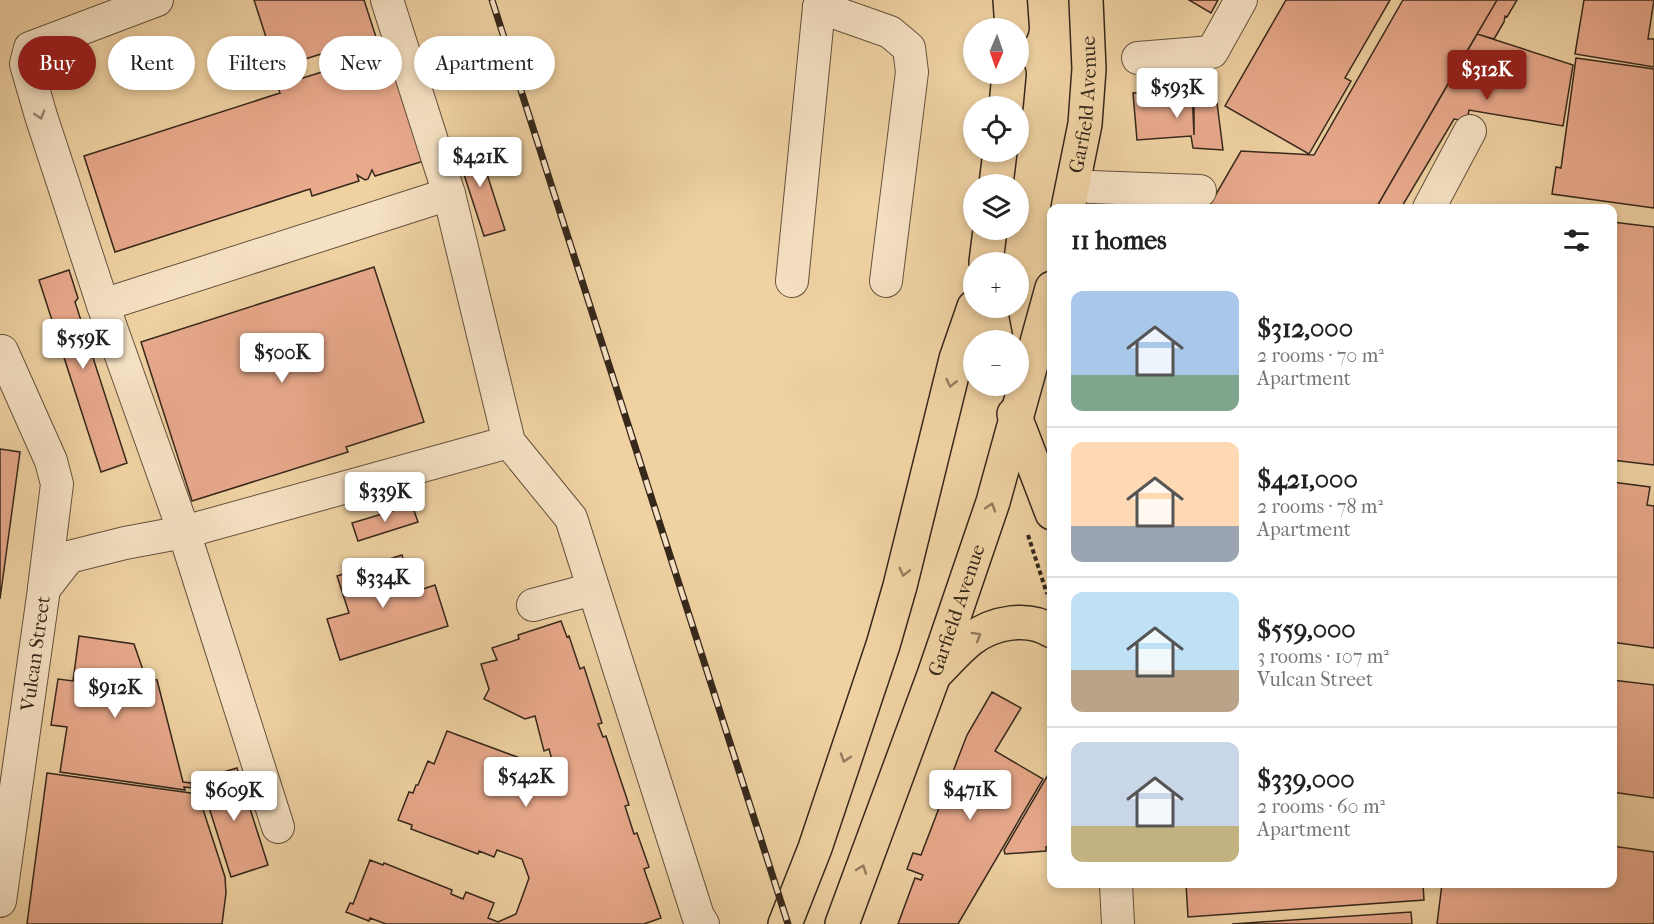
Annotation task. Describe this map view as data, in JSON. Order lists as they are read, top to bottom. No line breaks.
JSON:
{"streets":{"main road":["Garfield Avenue"],"street":["Vulcan Street"]},"north":"bottom","page":{"map_buttons":["+","−"],"chip":["Buy","Rent","Filters","New","Apartment"],"price":["$312K","$593K","$421K","$559K","$500K","$339K","$334K","$912K","$542K","$471K","$609K"],"heading":"11 homes","list":[{"name":"$312,000","note":"2 rooms · 70 m² · Apartment"},{"name":"$421,000","note":"2 rooms · 78 m² · Apartment"},{"name":"$559,000","note":"3 rooms · 107 m² · Vulcan Street"},{"name":"$339,000","note":"2 rooms · 60 m² · Apartment"}]}}
